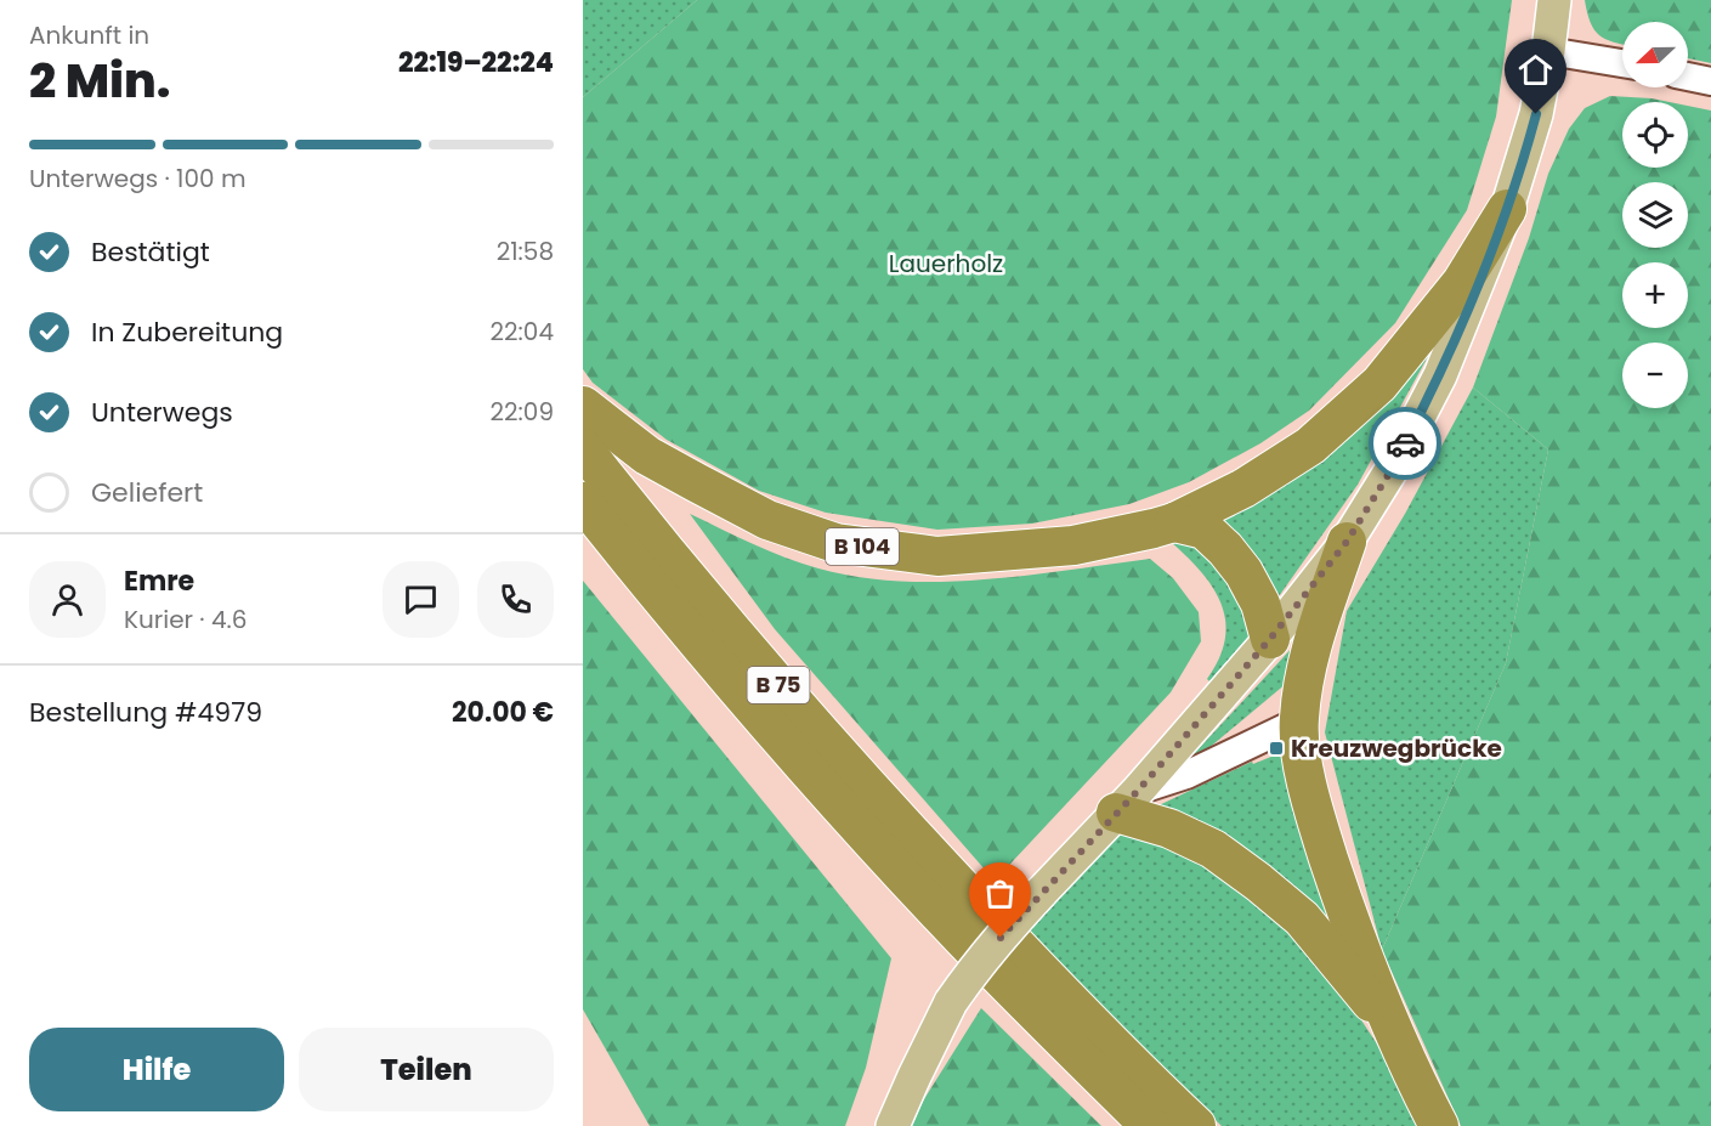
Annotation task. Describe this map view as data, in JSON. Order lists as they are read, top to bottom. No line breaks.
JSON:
{"streets":{"highway":["B 104","B 75"]},"parks":["Lauerholz"],"places":{"transit":["Kreuzwegbrücke"]},"north":"left","page":{"heading":["2 Min.","Ankunft in","22:19–22:24"],"panel":["Emre","Kurier · 4.6","Bestellung #4979","20.00 €"],"map_buttons":["+","−"],"bar":"Unterwegs · 100 m","list":[["Bestätigt","21:58"],["In Zubereitung","22:04"],["Unterwegs","22:09"],"Geliefert"],"buttons":["Hilfe","Teilen"]}}
